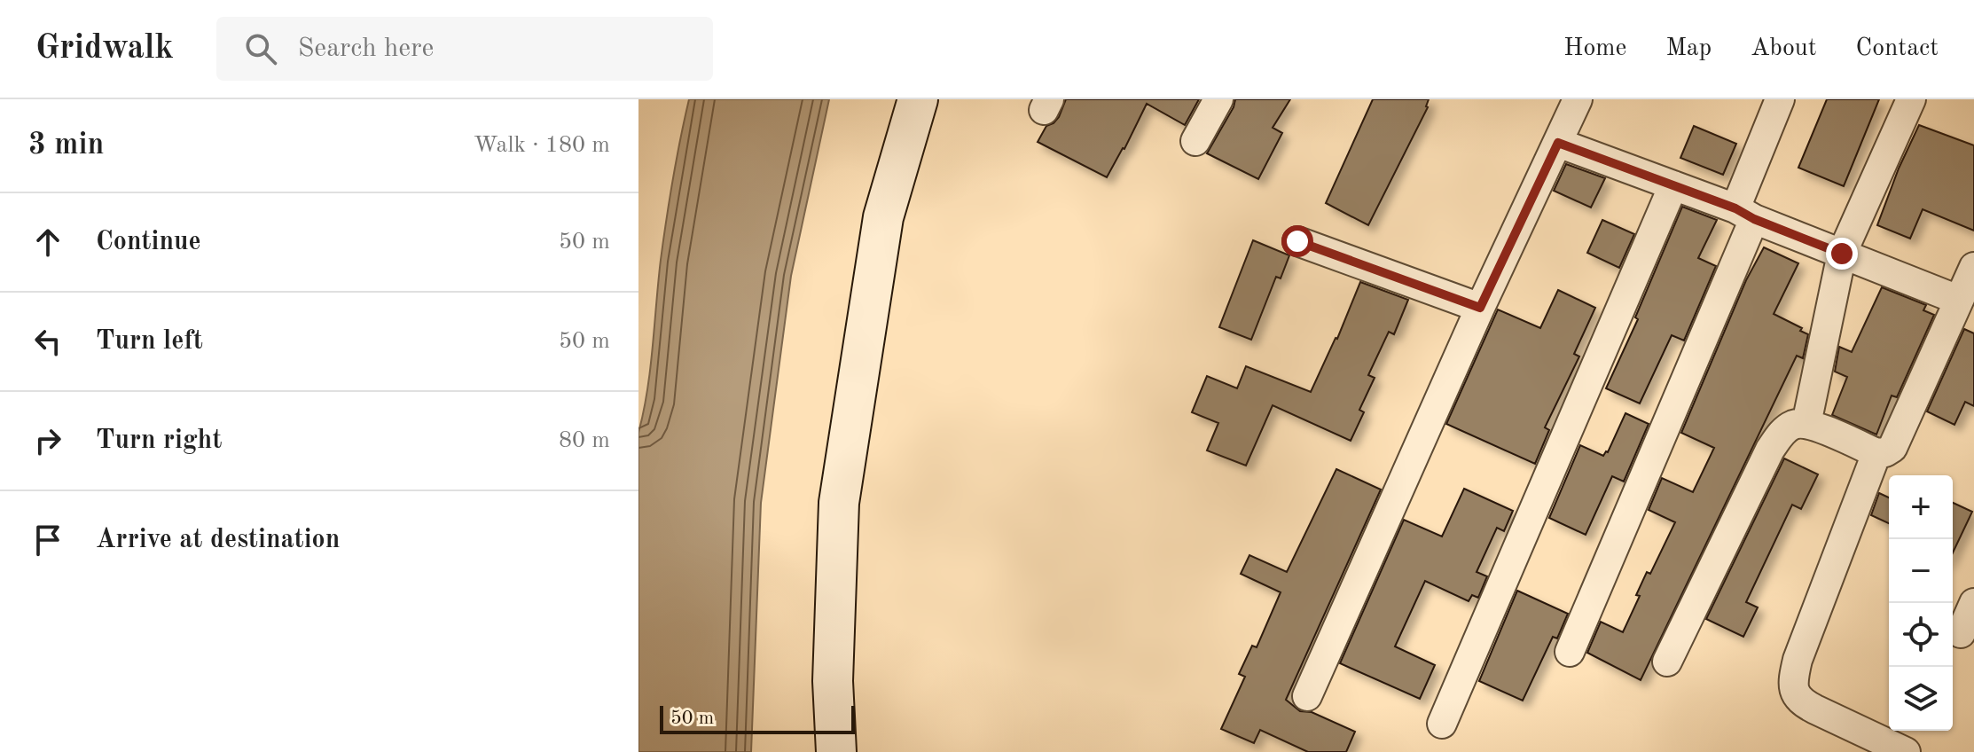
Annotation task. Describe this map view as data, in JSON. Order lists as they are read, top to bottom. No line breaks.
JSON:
{"scale_bar":"50 m","page":{"header":"Gridwalk","search":"Search here","nav":["Home","Map","About","Contact"],"heading":["3 min","Walk · 180 m"],"list":[["Continue","50 m"],["Turn left","50 m"],["Turn right","80 m"],"Arrive at destination"],"map_buttons":["+","−"],"scale":"50 m"}}
